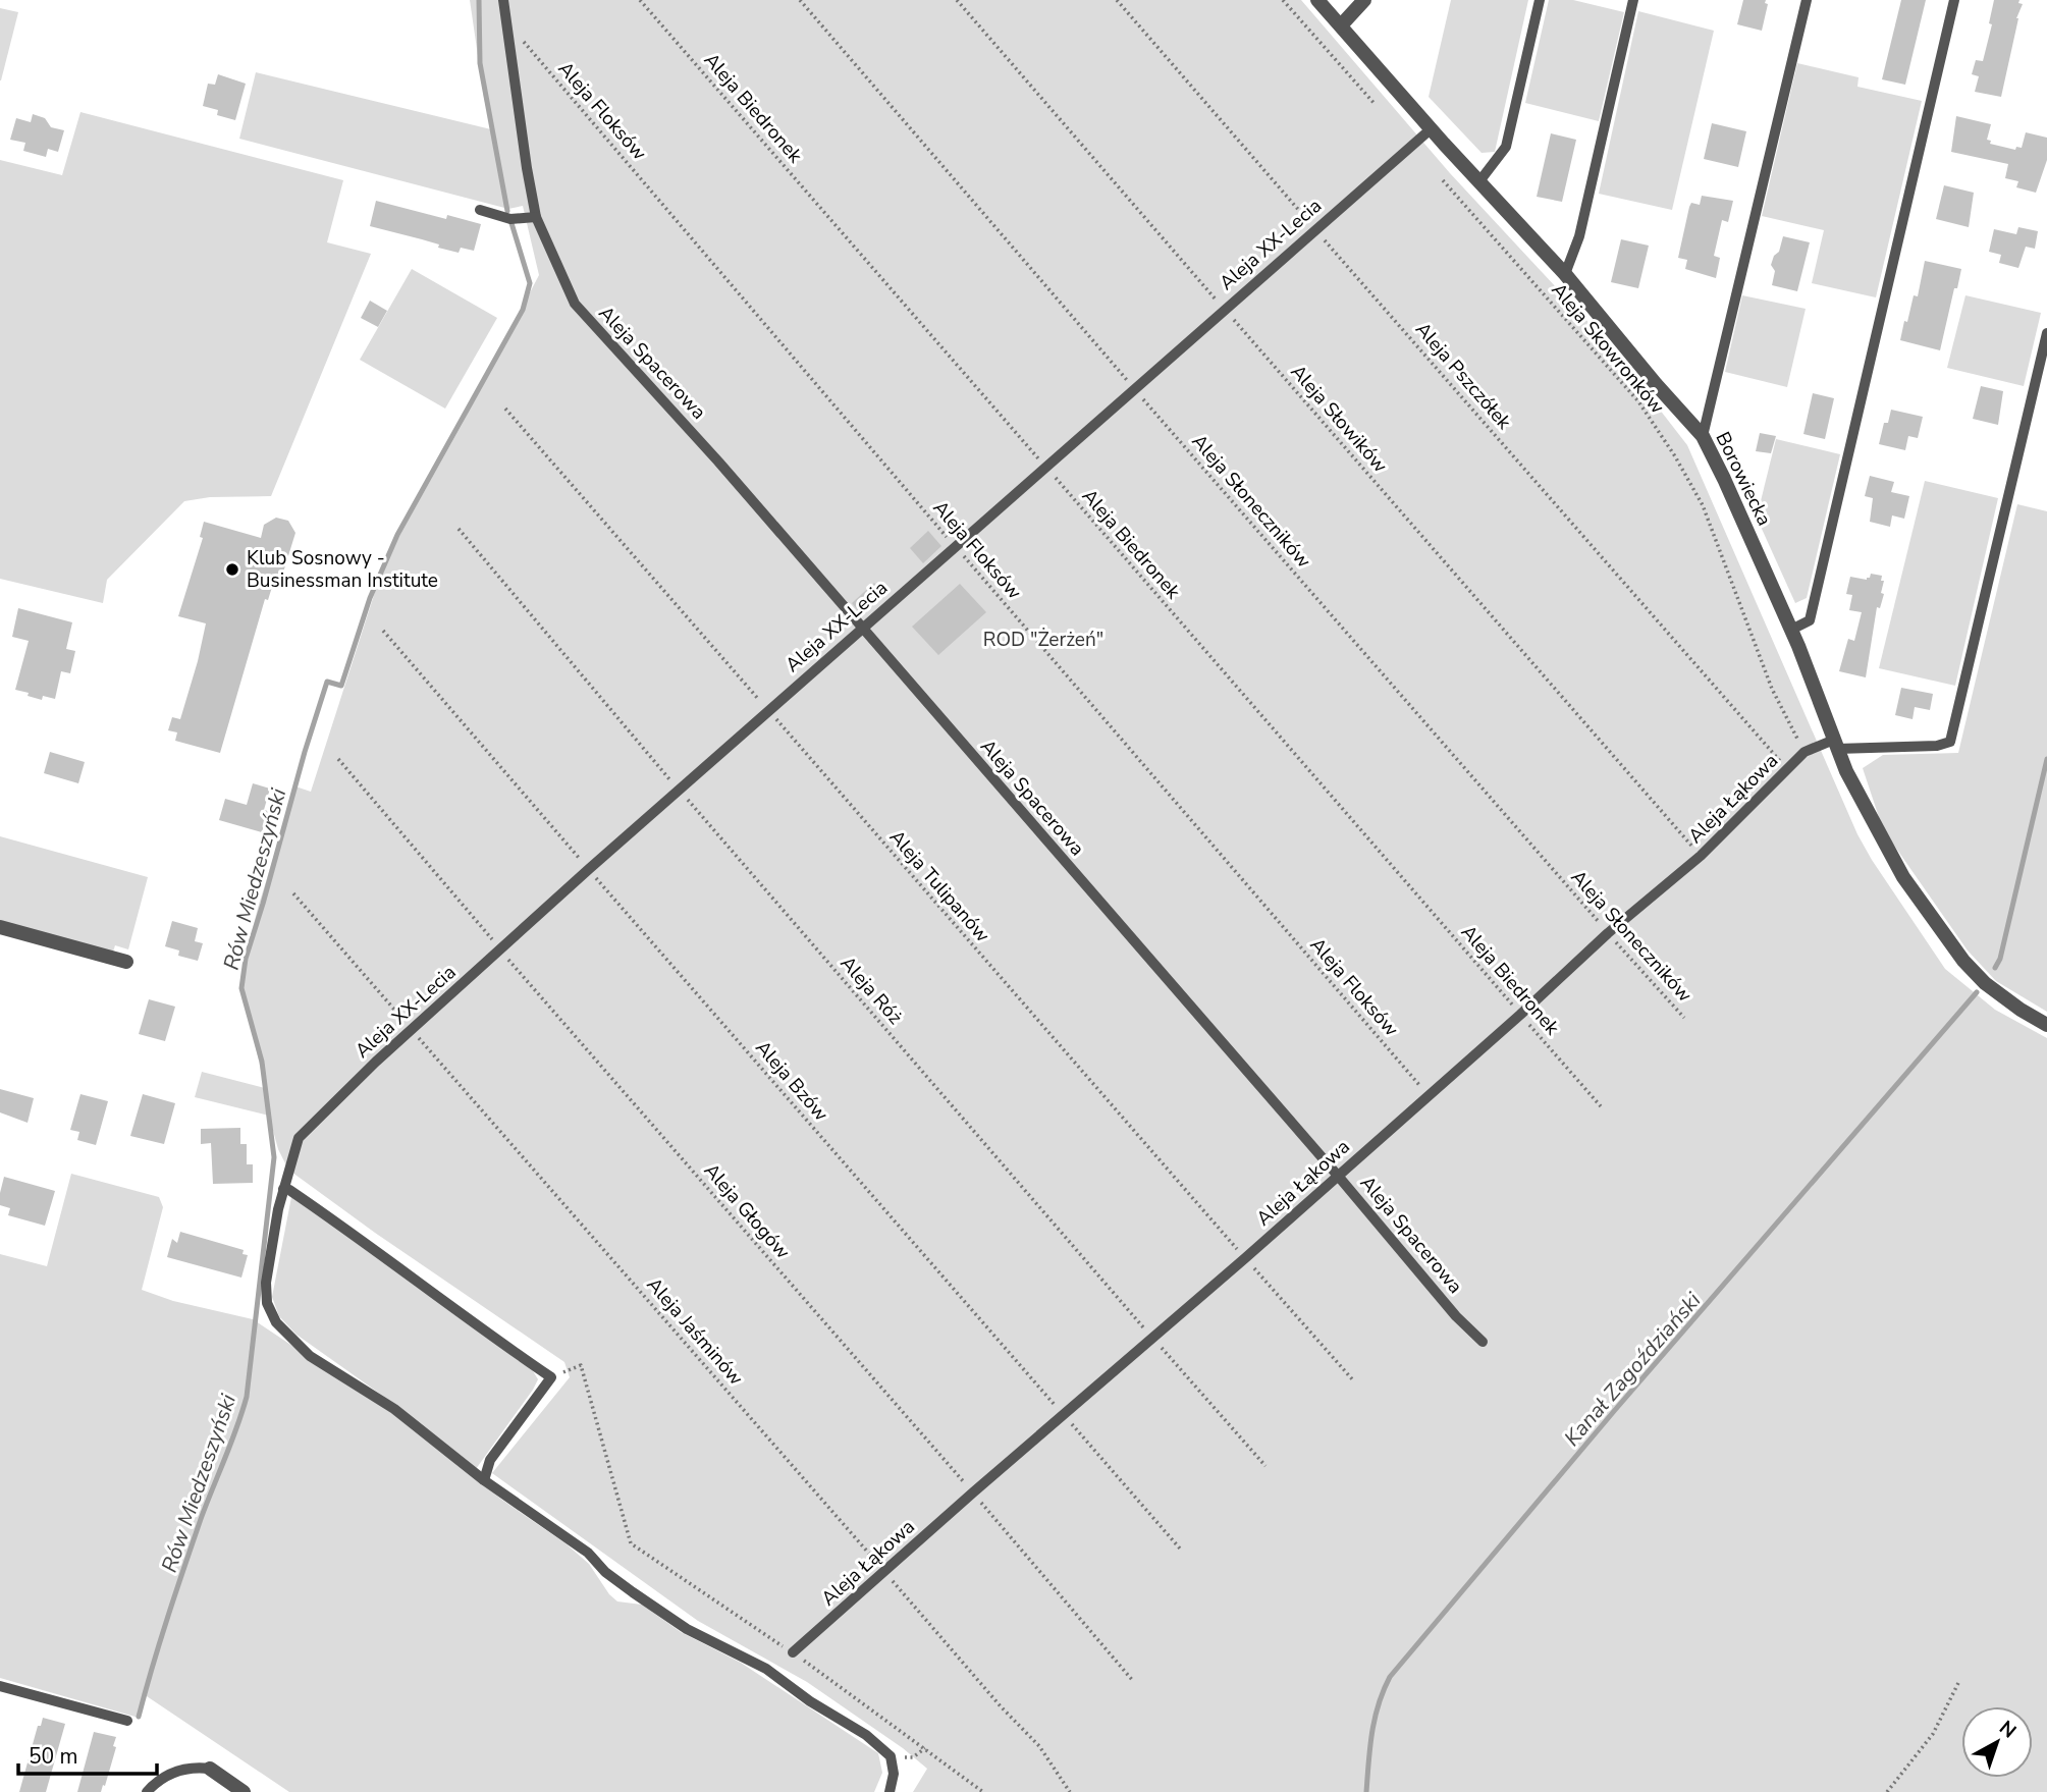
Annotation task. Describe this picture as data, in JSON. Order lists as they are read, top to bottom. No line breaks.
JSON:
{"streets":{"street":["Borowiecka"],"lane":["Aleja XX-Lecia","Aleja Spacerowa","Aleja Łąkowa"],"path":["Aleja Biedronek","Aleja Floksów","Aleja Skowronków","Aleja Pszczółek","Aleja Słowików","Aleja Słoneczników","Aleja Tulipanów","Aleja Róż","Aleja Bzów","Aleja Głogów","Aleja Jaśminów"]},"crossings":[["Aleja Biedronek","Aleja XX-Lecia"],["Aleja Biedronek","Aleja Łąkowa"],["Aleja Floksów","Aleja XX-Lecia"],["Aleja Floksów","Aleja Spacerowa"],["Aleja Floksów","Aleja Łąkowa"],["Aleja XX-Lecia","Aleja Spacerowa"],["Aleja XX-Lecia","Aleja Pszczółek"],["Aleja XX-Lecia","Aleja Słowików"],["Aleja XX-Lecia","Borowiecka"],["Aleja XX-Lecia","Aleja Słoneczników"],["Aleja XX-Lecia","Aleja Tulipanów"],["Aleja XX-Lecia","Aleja Róż"],["Aleja XX-Lecia","Aleja Bzów"],["Aleja XX-Lecia","Aleja Głogów"],["Aleja XX-Lecia","Aleja Jaśminów"],["Aleja Skowronków","Aleja Łąkowa"],["Aleja Spacerowa","Aleja Łąkowa"],["Aleja Pszczółek","Aleja Łąkowa"],["Aleja Słowików","Aleja Łąkowa"],["Borowiecka","Aleja Łąkowa"],["Aleja Słoneczników","Aleja Łąkowa"],["Aleja Łąkowa","Aleja Tulipanów"],["Aleja Łąkowa","Aleja Róż"],["Aleja Łąkowa","Aleja Bzów"],["Aleja Łąkowa","Aleja Głogów"],["Aleja Łąkowa","Aleja Jaśminów"]],"water":["Rów Miedzeszyński","Kanał Zagoździański"],"parks":["ROD \"Żerżeń\""],"places":["Klub Sosnowy - Businessman Institute"],"scale_bar":"50 m","north":"top right"}
